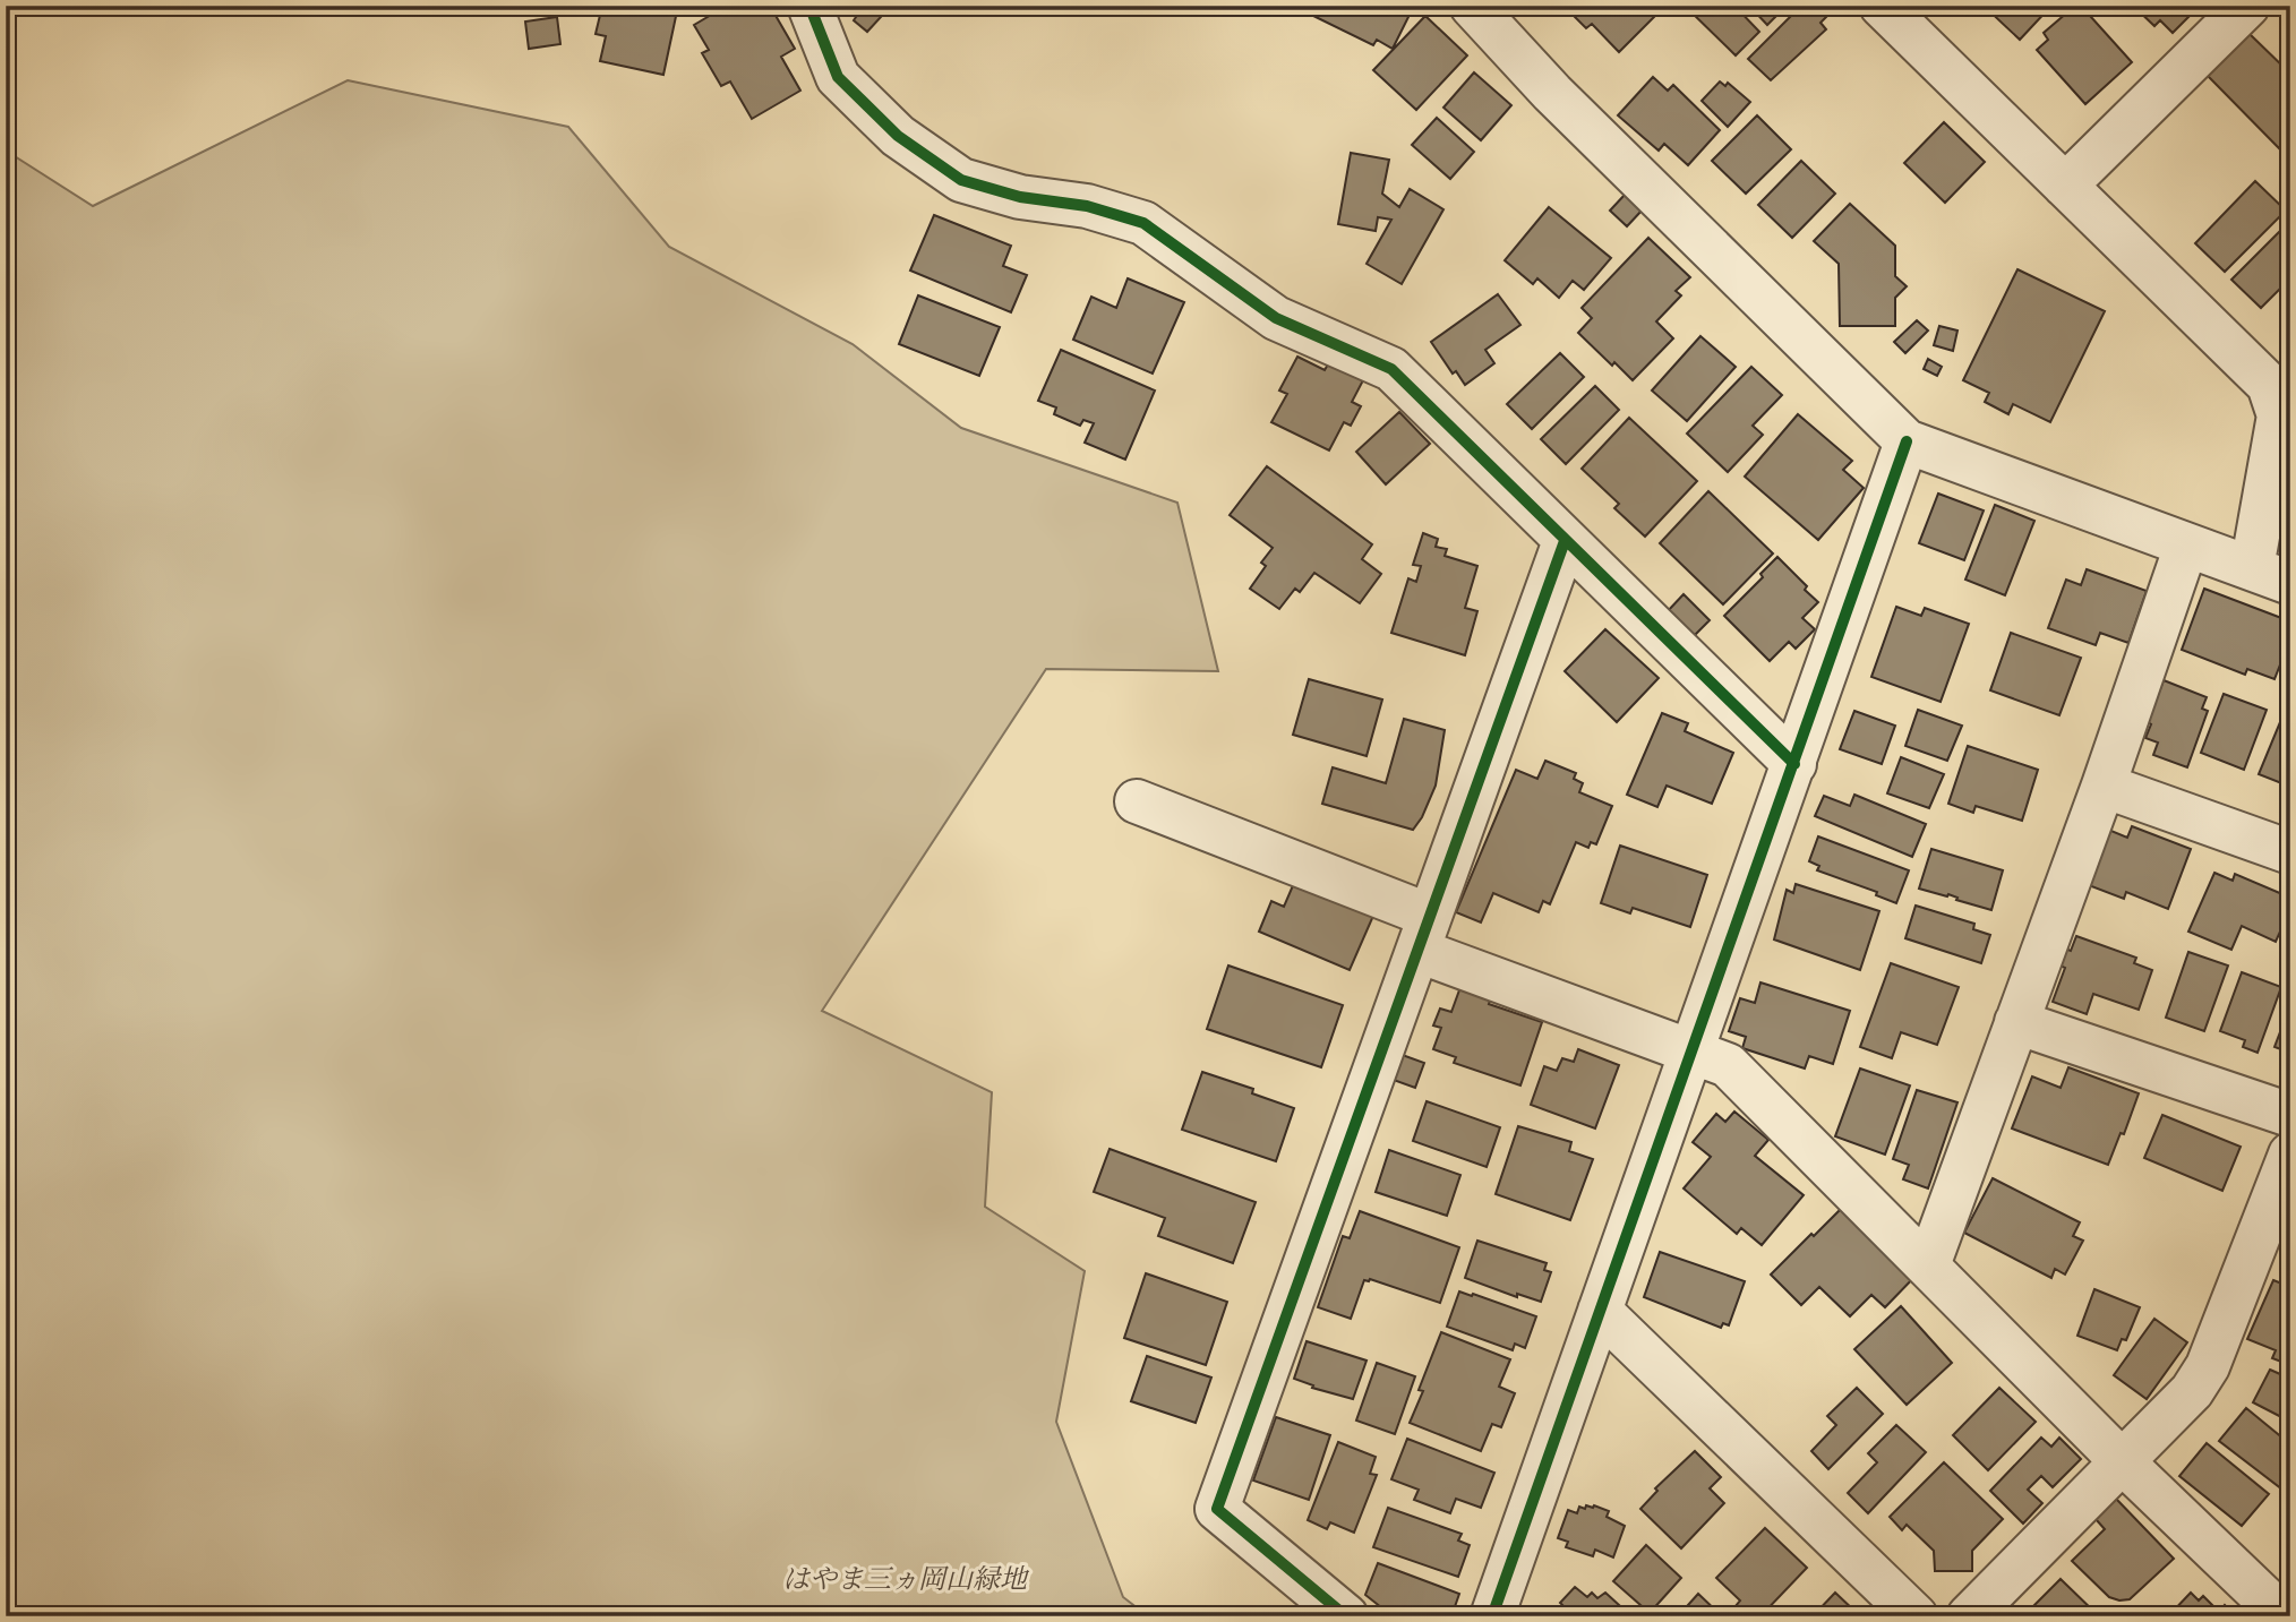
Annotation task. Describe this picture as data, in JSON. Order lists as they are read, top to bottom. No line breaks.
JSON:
{"parks":["はやま三ヵ岡山緑地"]}
